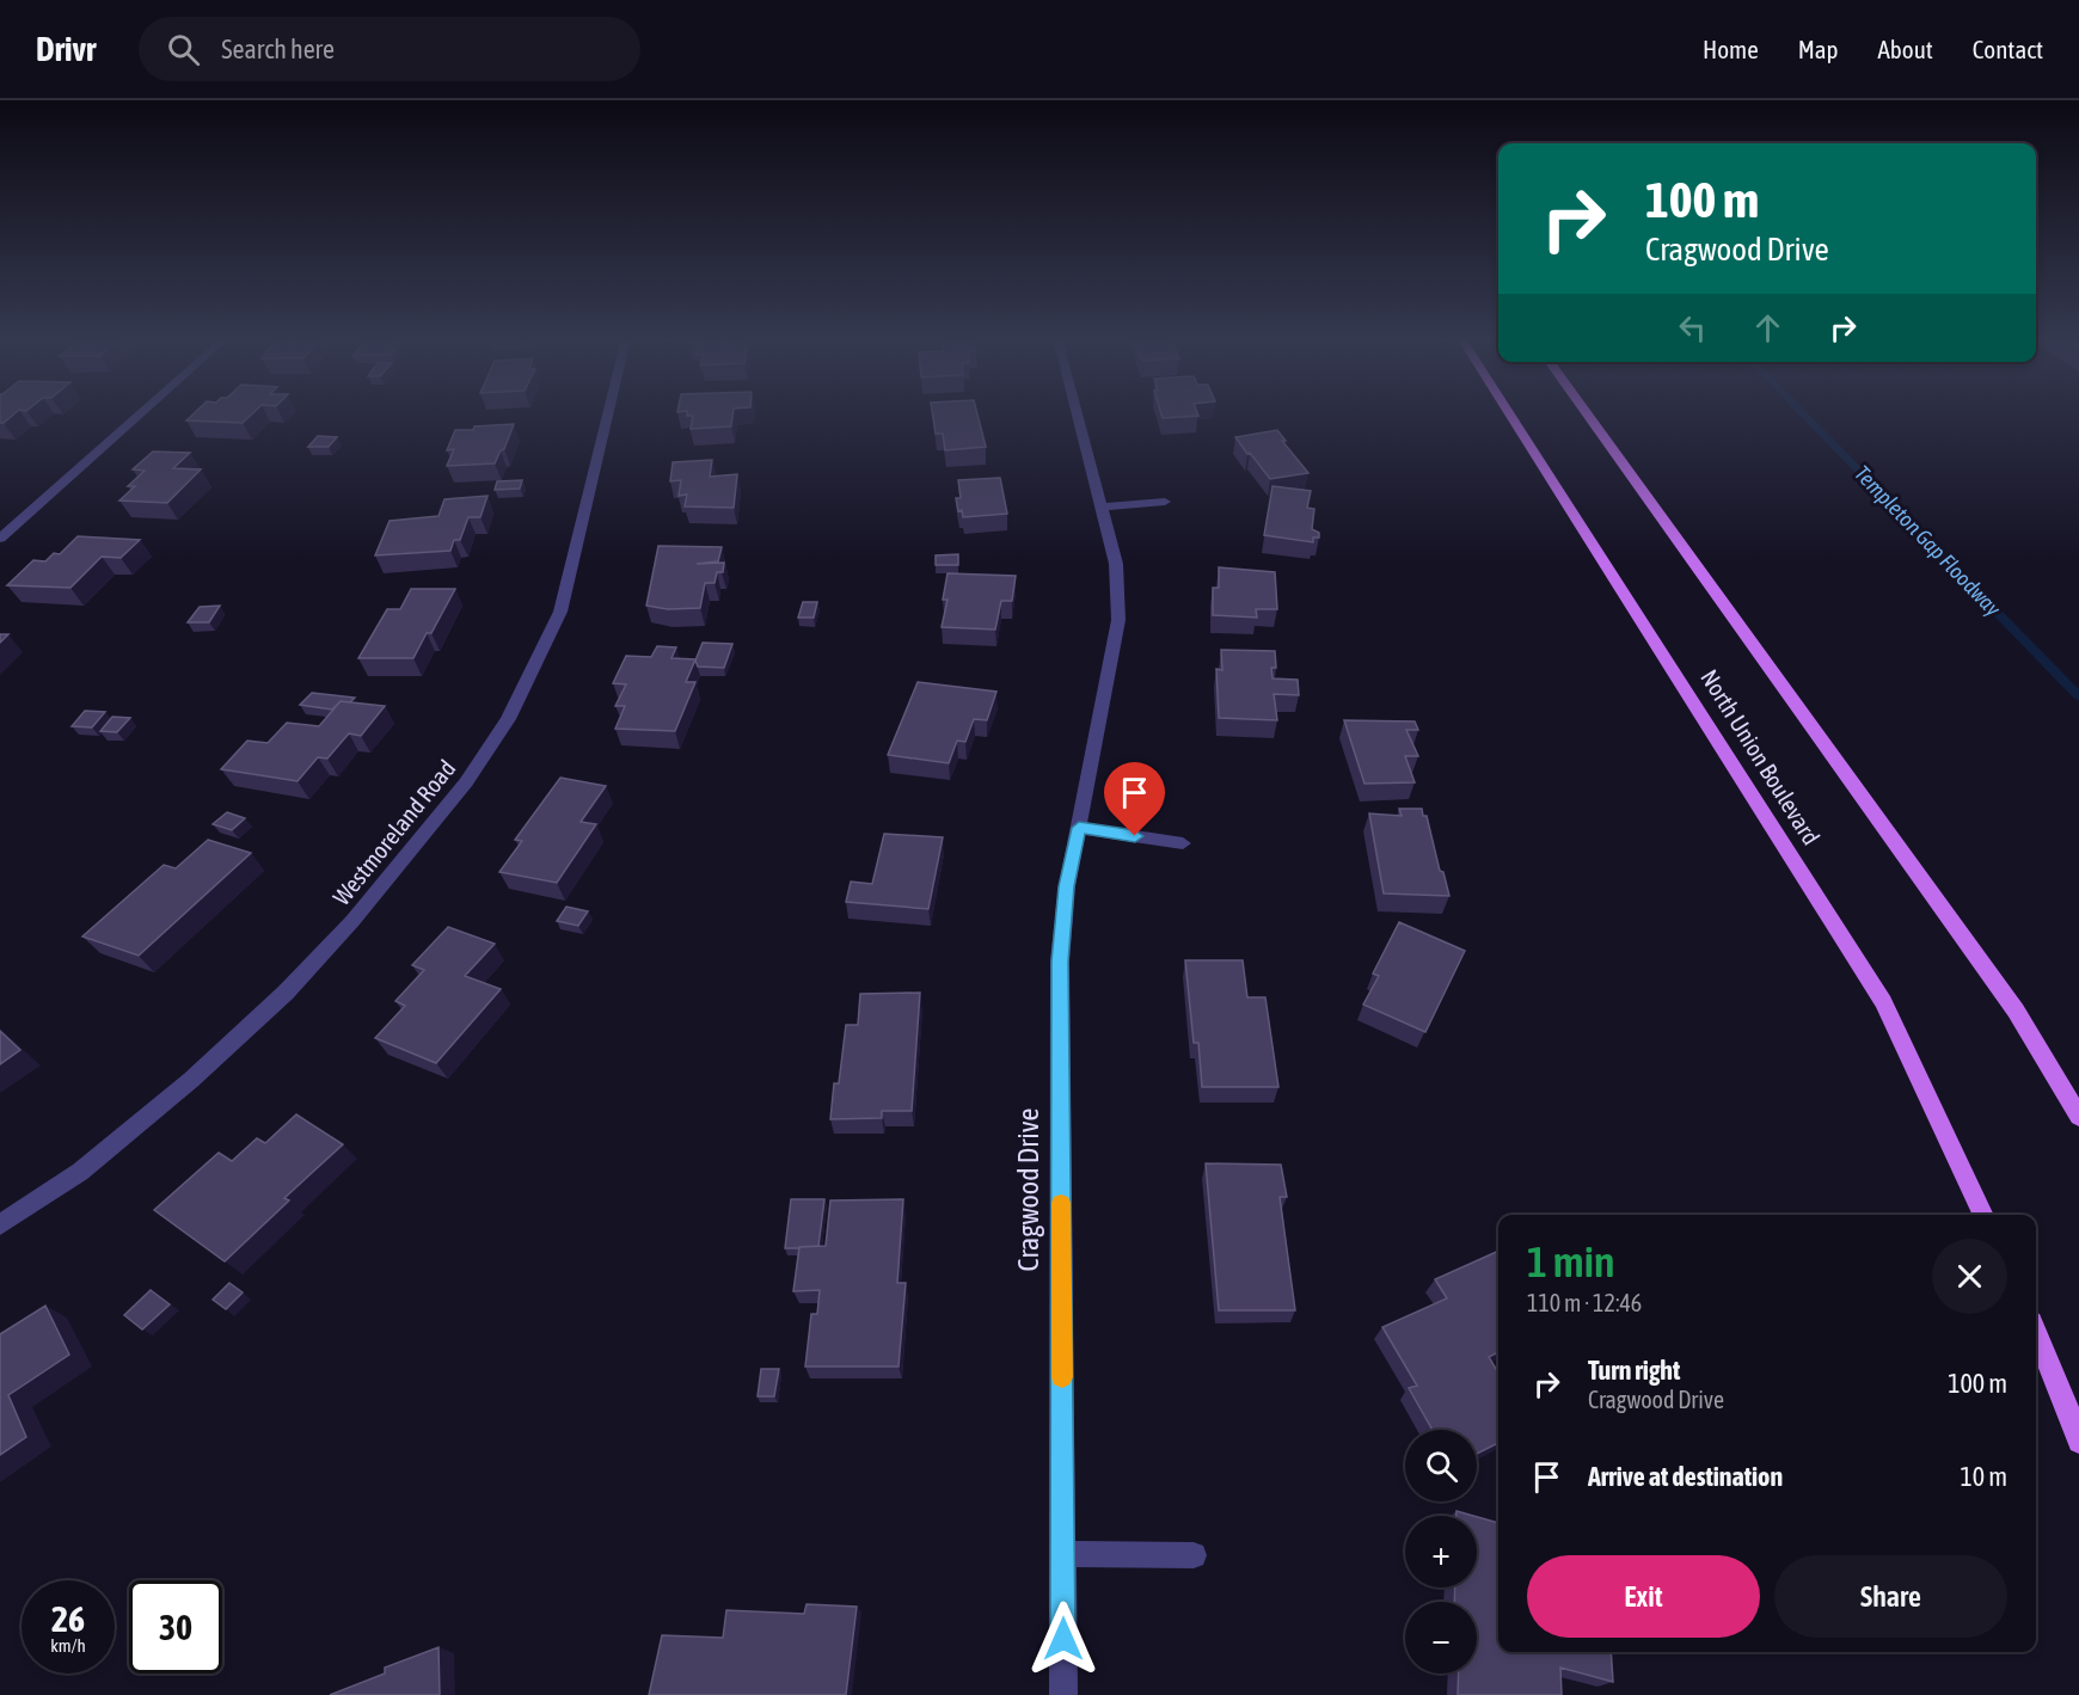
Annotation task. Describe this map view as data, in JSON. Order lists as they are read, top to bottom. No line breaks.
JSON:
{"streets":{"main road":["North Union Boulevard"],"street":["Westmoreland Road","Cragwood Drive"]},"water":["Templeton Gap Floodway"],"page":{"header":"Drivr","search":"Search here","nav":["Home","Map","About","Contact"],"turn":["100 m","Cragwood Drive"],"heading":["1 min","110 m · 12:46"],"list":[{"name":"Turn right","note":"Cragwood Drive","value":"100 m"},{"name":"Arrive at destination","value":"10 m"}],"map_buttons":["+","−"],"buttons":["Exit","Share"],"speed":"26 km/h","limit":"30"}}
